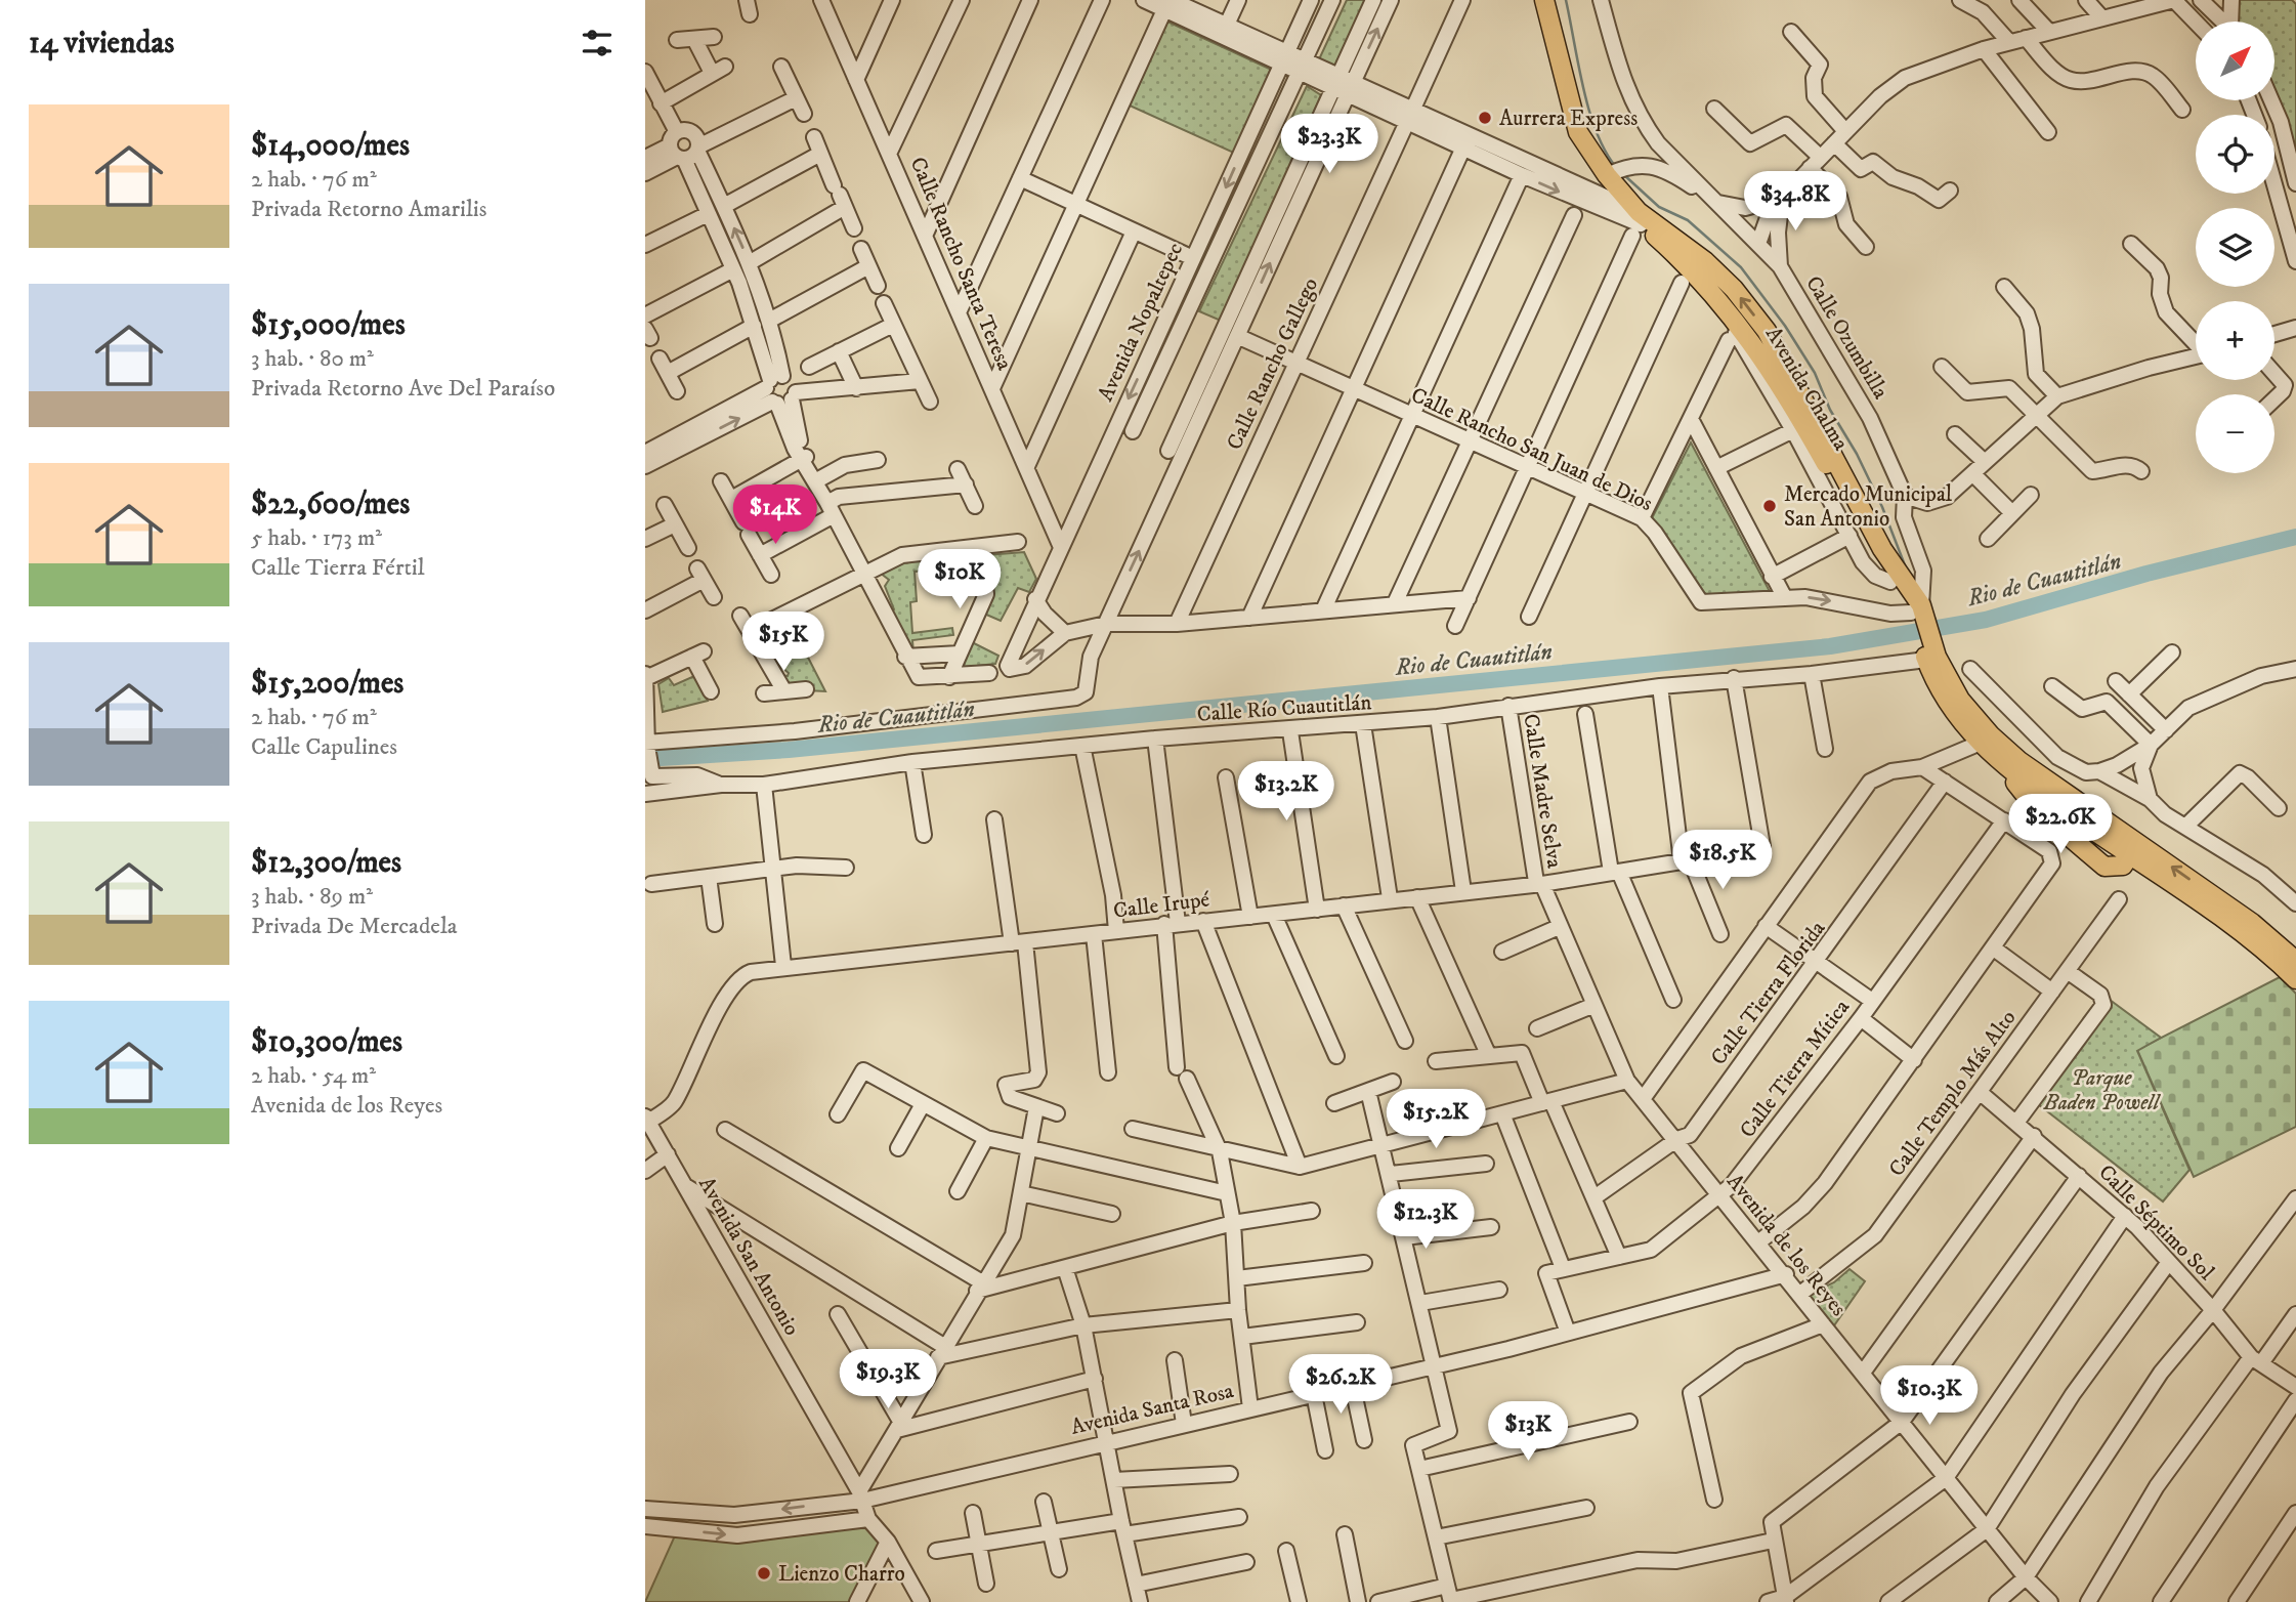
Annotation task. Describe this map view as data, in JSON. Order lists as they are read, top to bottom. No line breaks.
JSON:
{"streets":{"main road":["Avenida Chalma"],"street":["Calle Rancho Santa Teresa","Avenida Nopaltepec","Calle Ozumbilla","Calle Rancho Gallego","Calle Rancho San Juan de Dios","Calle Río Cuautitlán","Calle Madre Selva","Calle Irupé","Calle Tierra Florida","Calle Tierra Mítica","Calle Templo Más Alto","Calle Séptimo Sol","Avenida de los Reyes","Avenida San Antonio","Avenida Santa Rosa"]},"crossings":[["Calle Rancho Santa Teresa","Avenida Nopaltepec"],["Calle Ozumbilla","Avenida Chalma"],["Calle Ozumbilla","Calle Rancho San Juan de Dios"],["Calle Rancho Gallego","Calle Rancho San Juan de Dios"],["Avenida Chalma","Calle Rancho San Juan de Dios"],["Avenida Chalma","Calle Río Cuautitlán"],["Calle Río Cuautitlán","Calle Madre Selva"],["Calle Río Cuautitlán","Calle Irupé"],["Calle Madre Selva","Calle Irupé"],["Calle Madre Selva","Avenida de los Reyes"],["Calle Irupé","Avenida de los Reyes"],["Calle Irupé","Avenida San Antonio"],["Calle Tierra Florida","Avenida de los Reyes"],["Calle Tierra Mítica","Avenida de los Reyes"],["Calle Templo Más Alto","Calle Séptimo Sol"],["Calle Templo Más Alto","Avenida de los Reyes"],["Avenida de los Reyes","Avenida Santa Rosa"],["Avenida San Antonio","Avenida Santa Rosa"]],"water":["Rio de Cuautitlán"],"parks":["Parque Baden Powell"],"places":["Aurrera Express","Mercado Municipal San Antonio","Lienzo Charro"],"north":"top right","page":{"heading":"14 viviendas","map_buttons":["+","−"],"list":[{"name":"$14,000/mes","note":"2 hab. · 76 m² · Privada Retorno Amarilis"},{"name":"$15,000/mes","note":"3 hab. · 80 m² · Privada Retorno Ave Del Paraíso"},{"name":"$22,600/mes","note":"5 hab. · 173 m² · Calle Tierra Fértil"},{"name":"$15,200/mes","note":"2 hab. · 76 m² · Calle Capulines"},{"name":"$12,300/mes","note":"3 hab. · 89 m² · Privada De Mercadela"},{"name":"$10,300/mes","note":"2 hab. · 54 m² · Avenida de los Reyes"}],"price":["$23.3K","$34.8K","$14K","$10K","$15K","$13.2K","$22.6K","$18.5K","$15.2K","$12.3K","$19.3K","$26.2K","$10.3K","$13K"]}}
